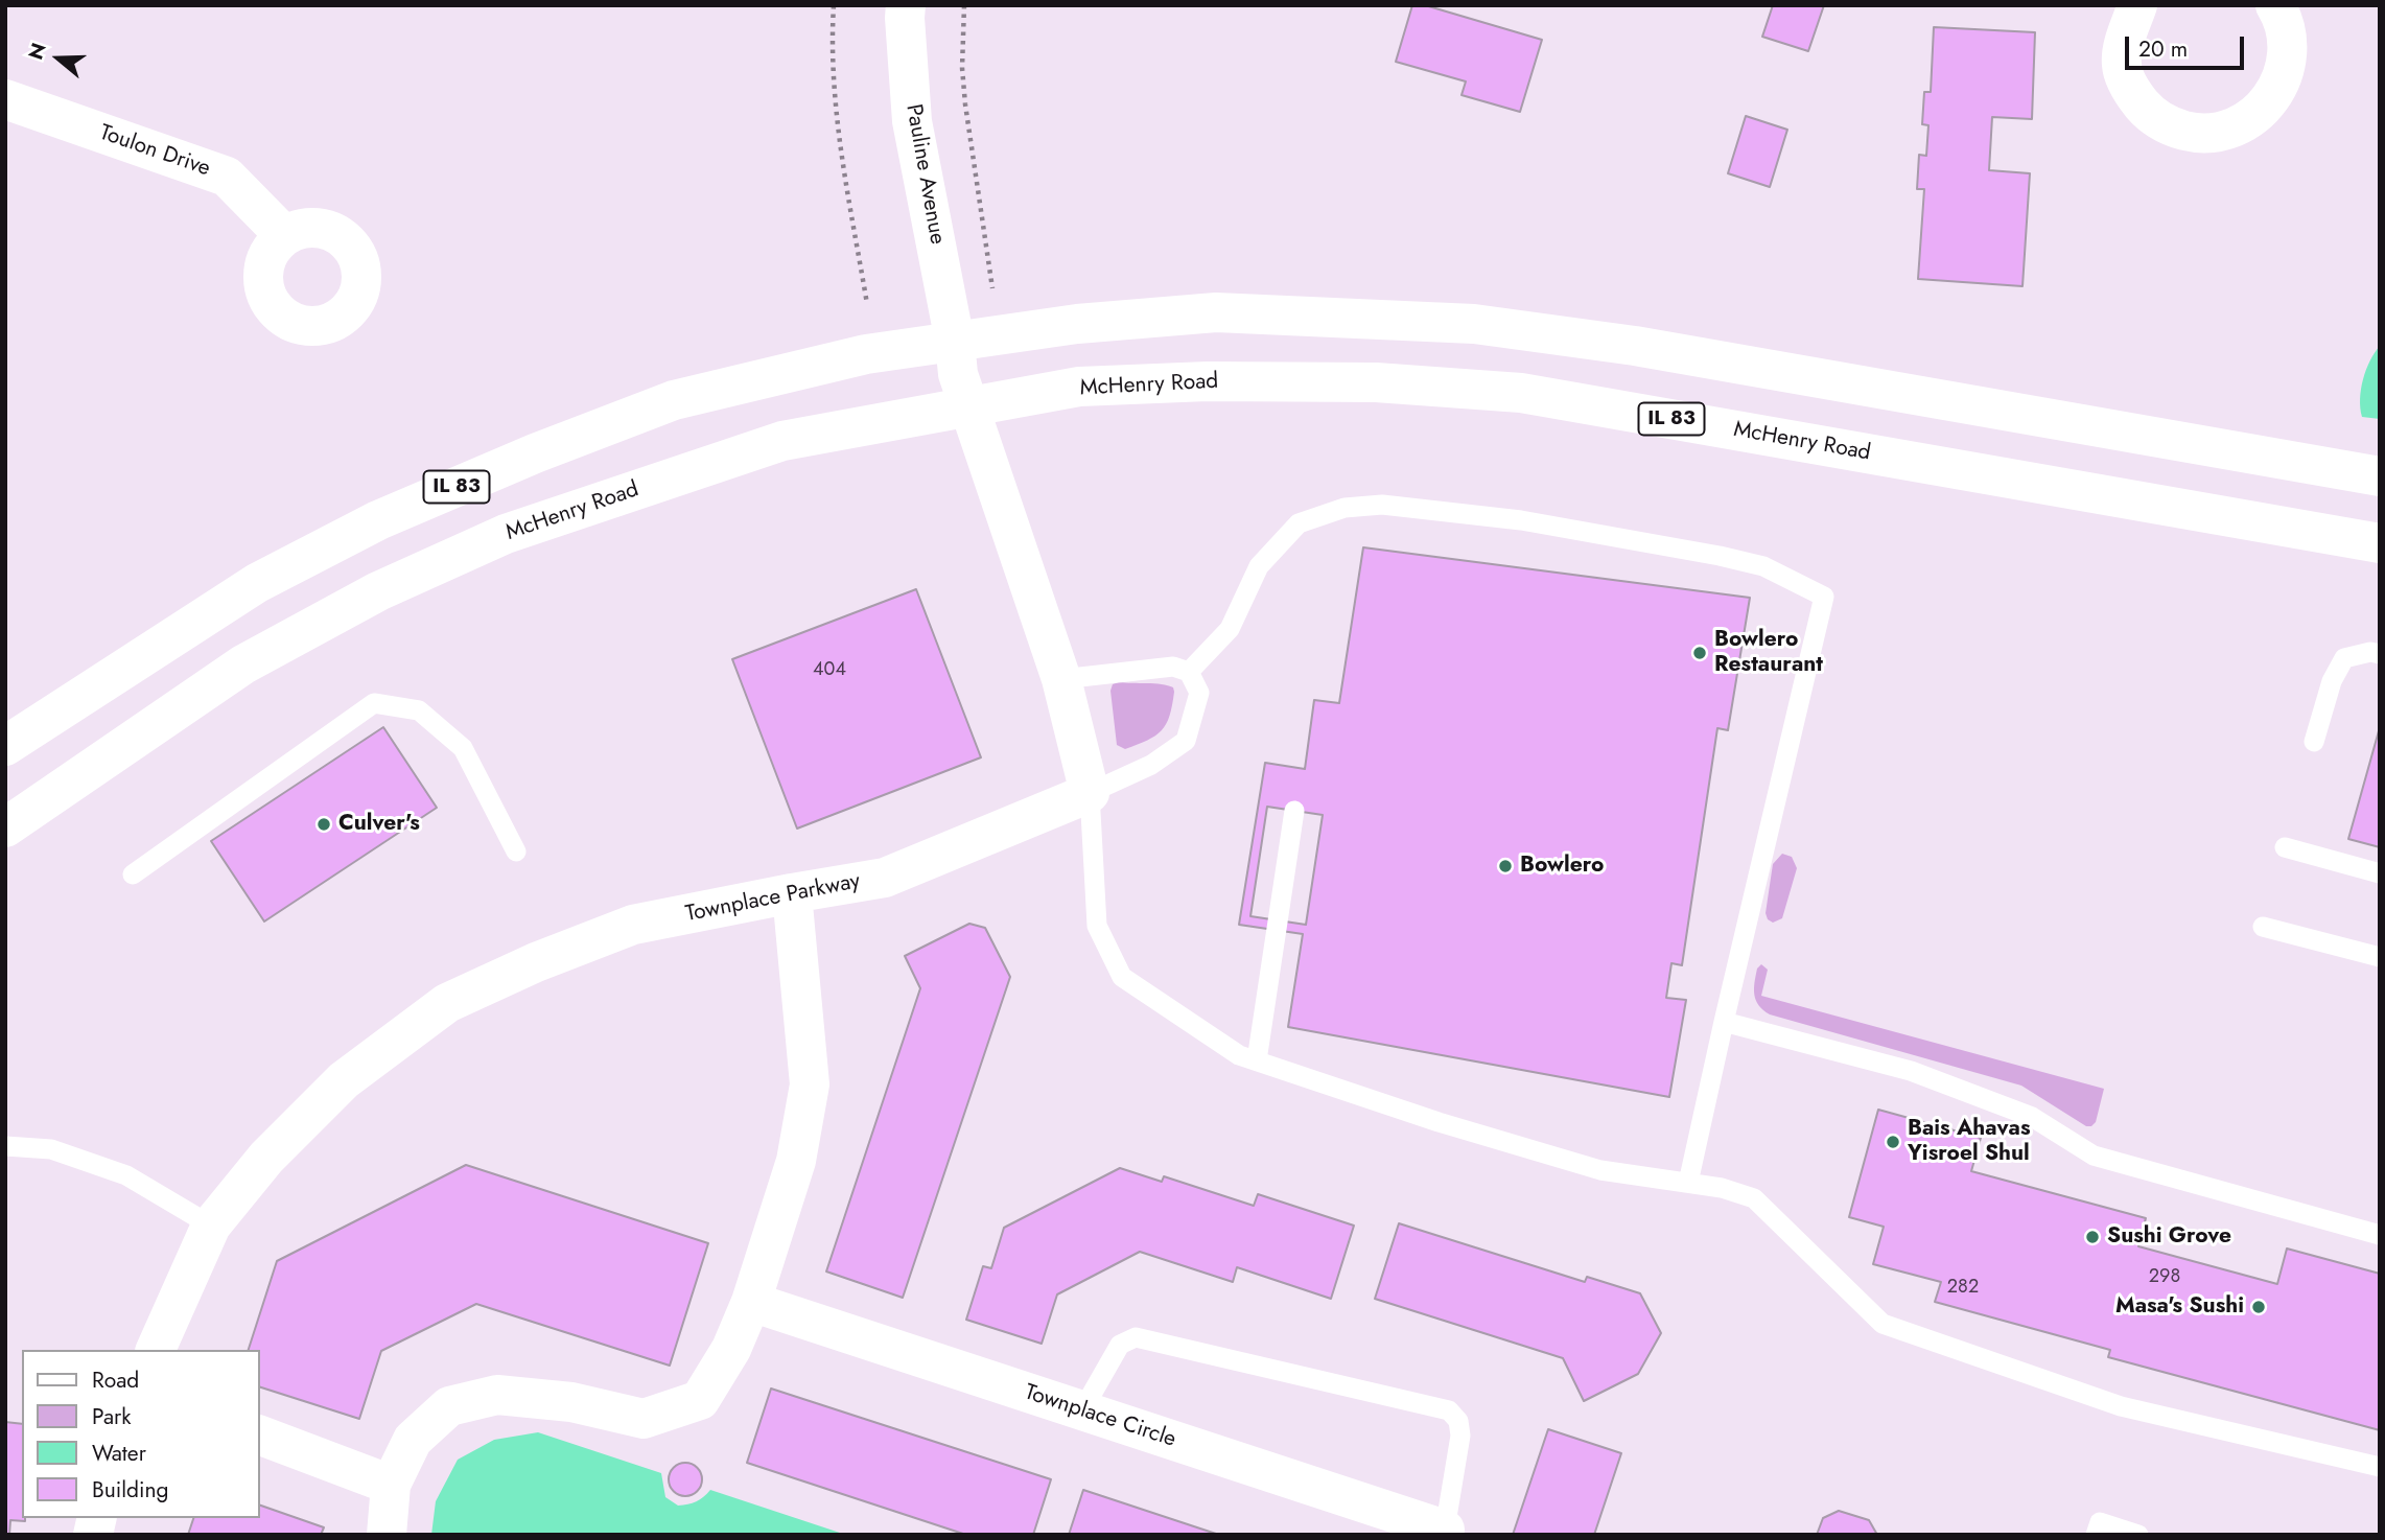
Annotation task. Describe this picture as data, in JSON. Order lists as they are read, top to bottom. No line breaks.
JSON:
{"streets":{"main road":["Toulon Drive","Pauline Avenue","McHenry Road","IL 83","Townplace Parkway","Townplace Circle"]},"crossings":[["Pauline Avenue","IL 83"]],"places":["Bowlero Restaurant","Culver's","Bowlero","Bais Ahavas Yisroel Shul","Sushi Grove","Masa's Sushi"],"house_numbers":["404","298","282"],"legend":["Road","Park","Water","Building"],"scale_bar":"20 m","north":"left"}
